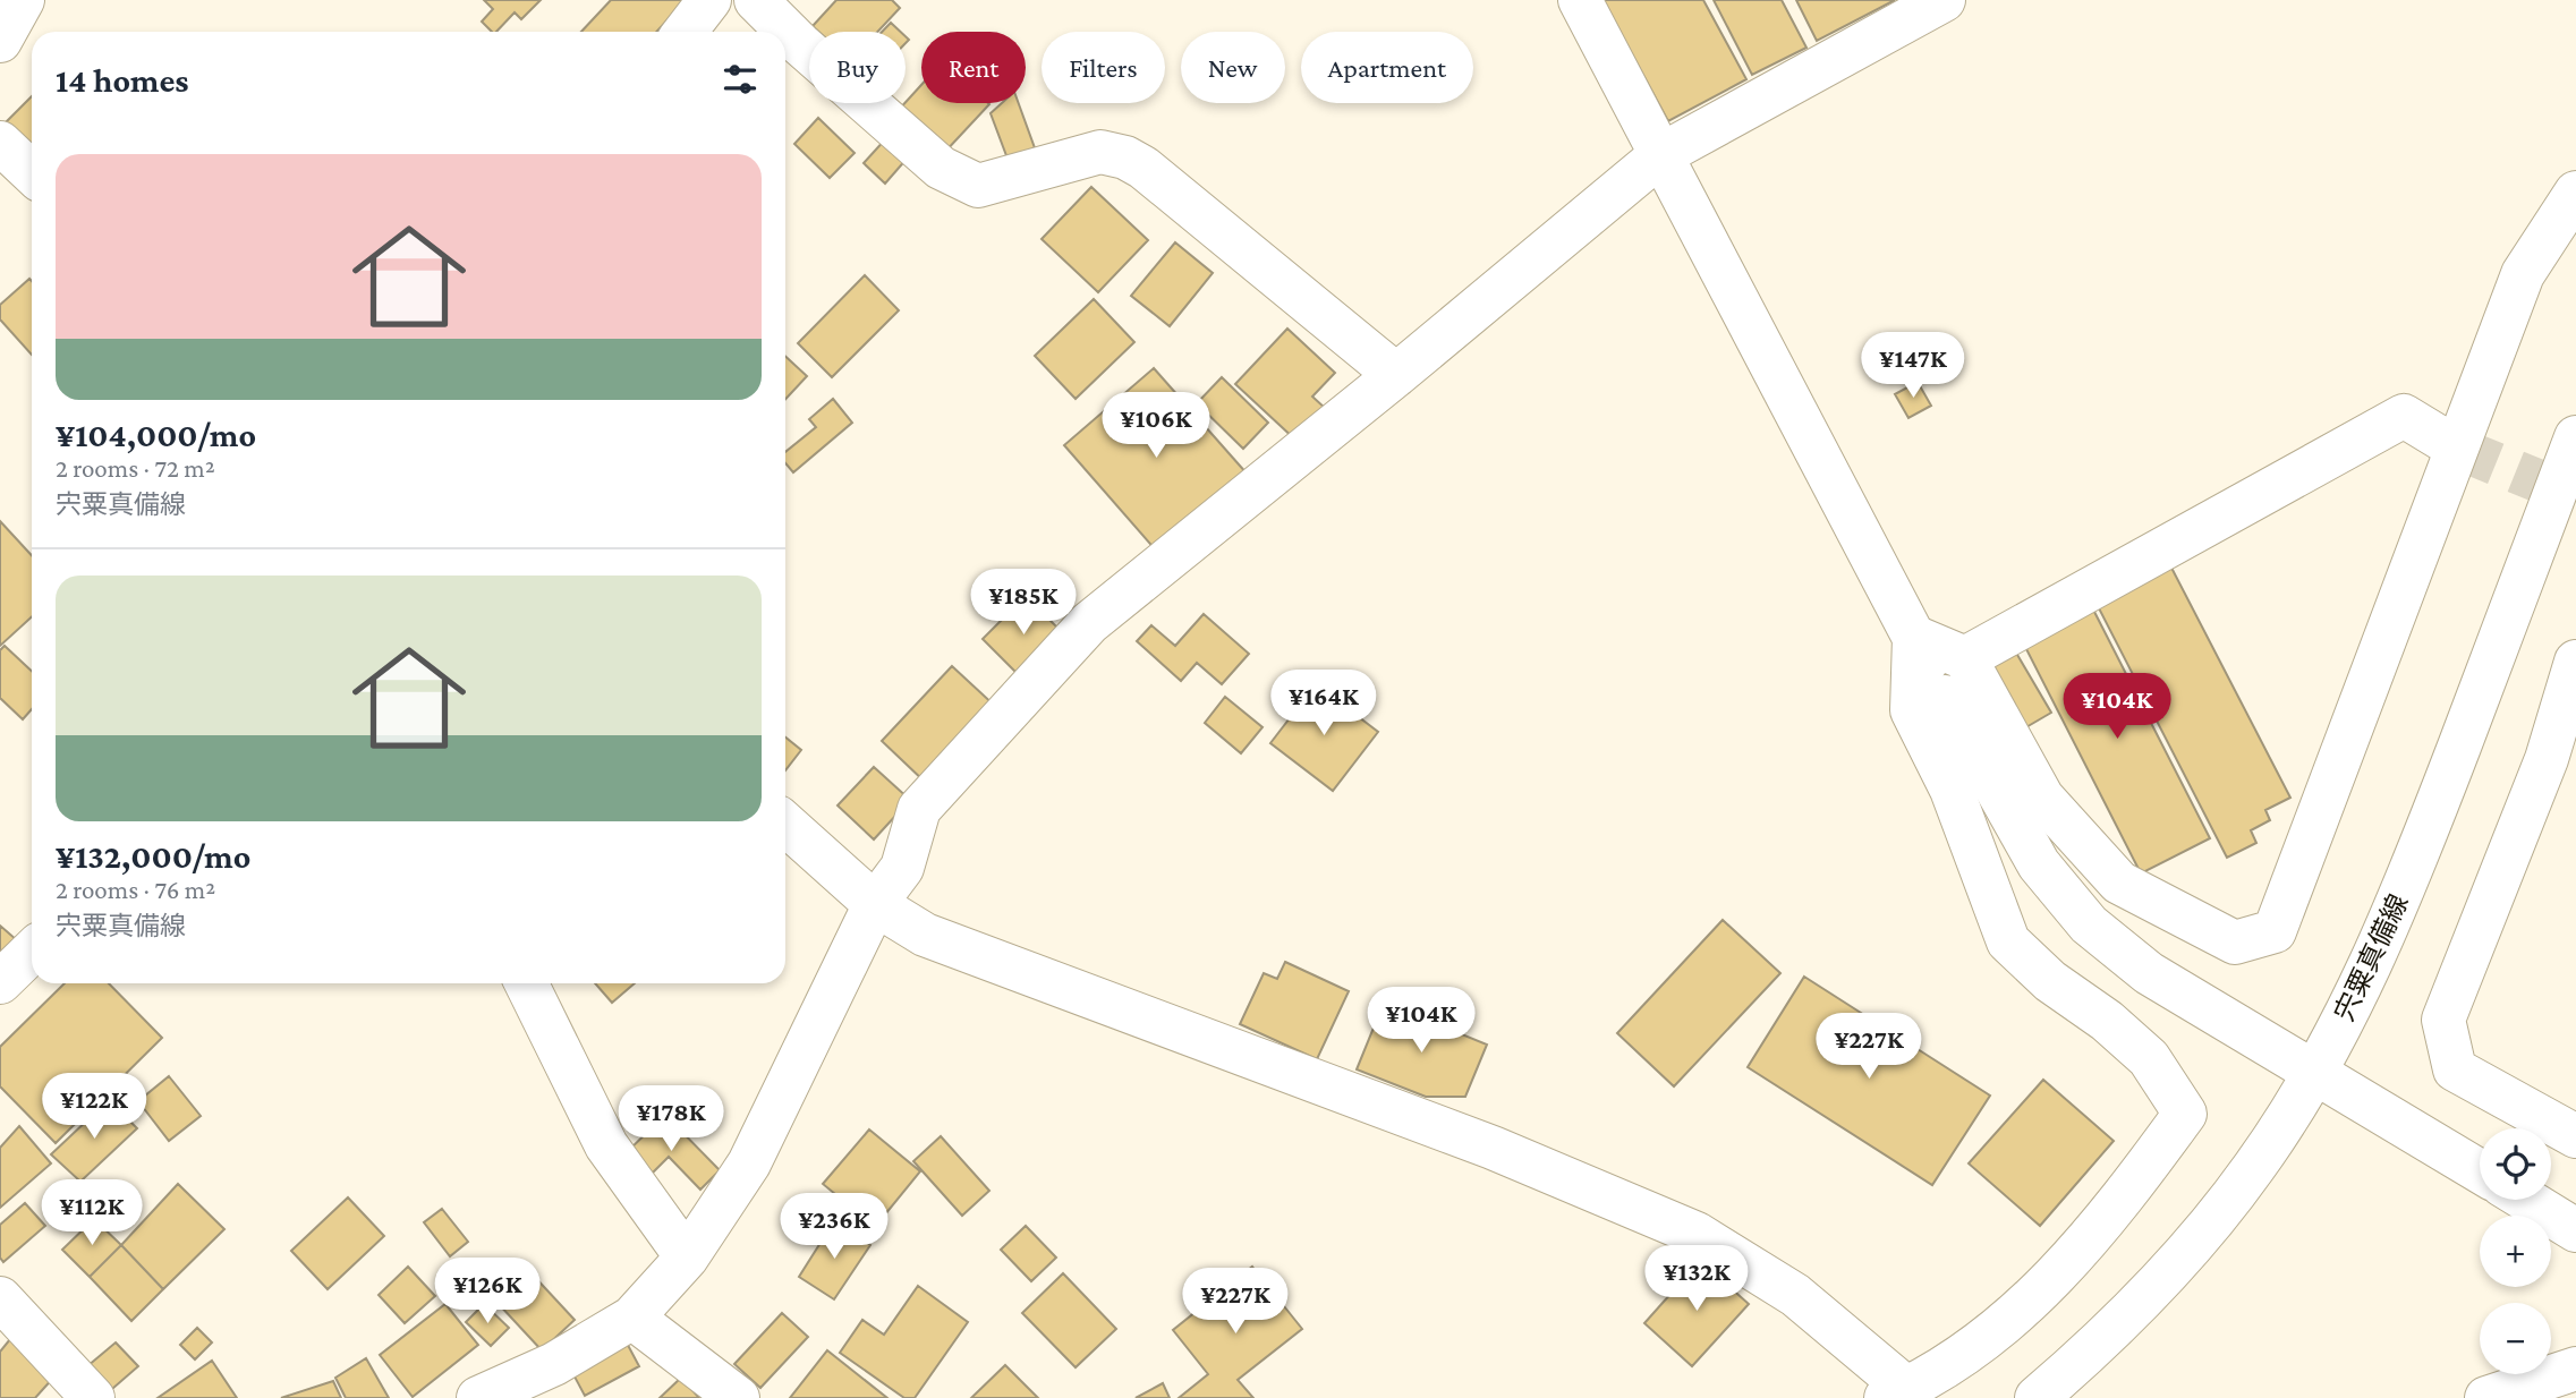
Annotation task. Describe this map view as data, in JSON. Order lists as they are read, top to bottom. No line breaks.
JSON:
{"streets":{"street":["宍粟真備線"]},"page":{"chip":["Buy","Rent","Filters","New","Apartment"],"heading":"14 homes","list":[{"name":"¥104,000/mo","note":"2 rooms · 72 m² · 宍粟真備線"},{"name":"¥132,000/mo","note":"2 rooms · 76 m² · 宍粟真備線"}],"price":["¥147K","¥106K","¥185K","¥164K","¥104K","¥104K","¥227K","¥122K","¥178K","¥112K","¥236K","¥132K","¥126K","¥227K"],"map_buttons":["+","−"]}}
